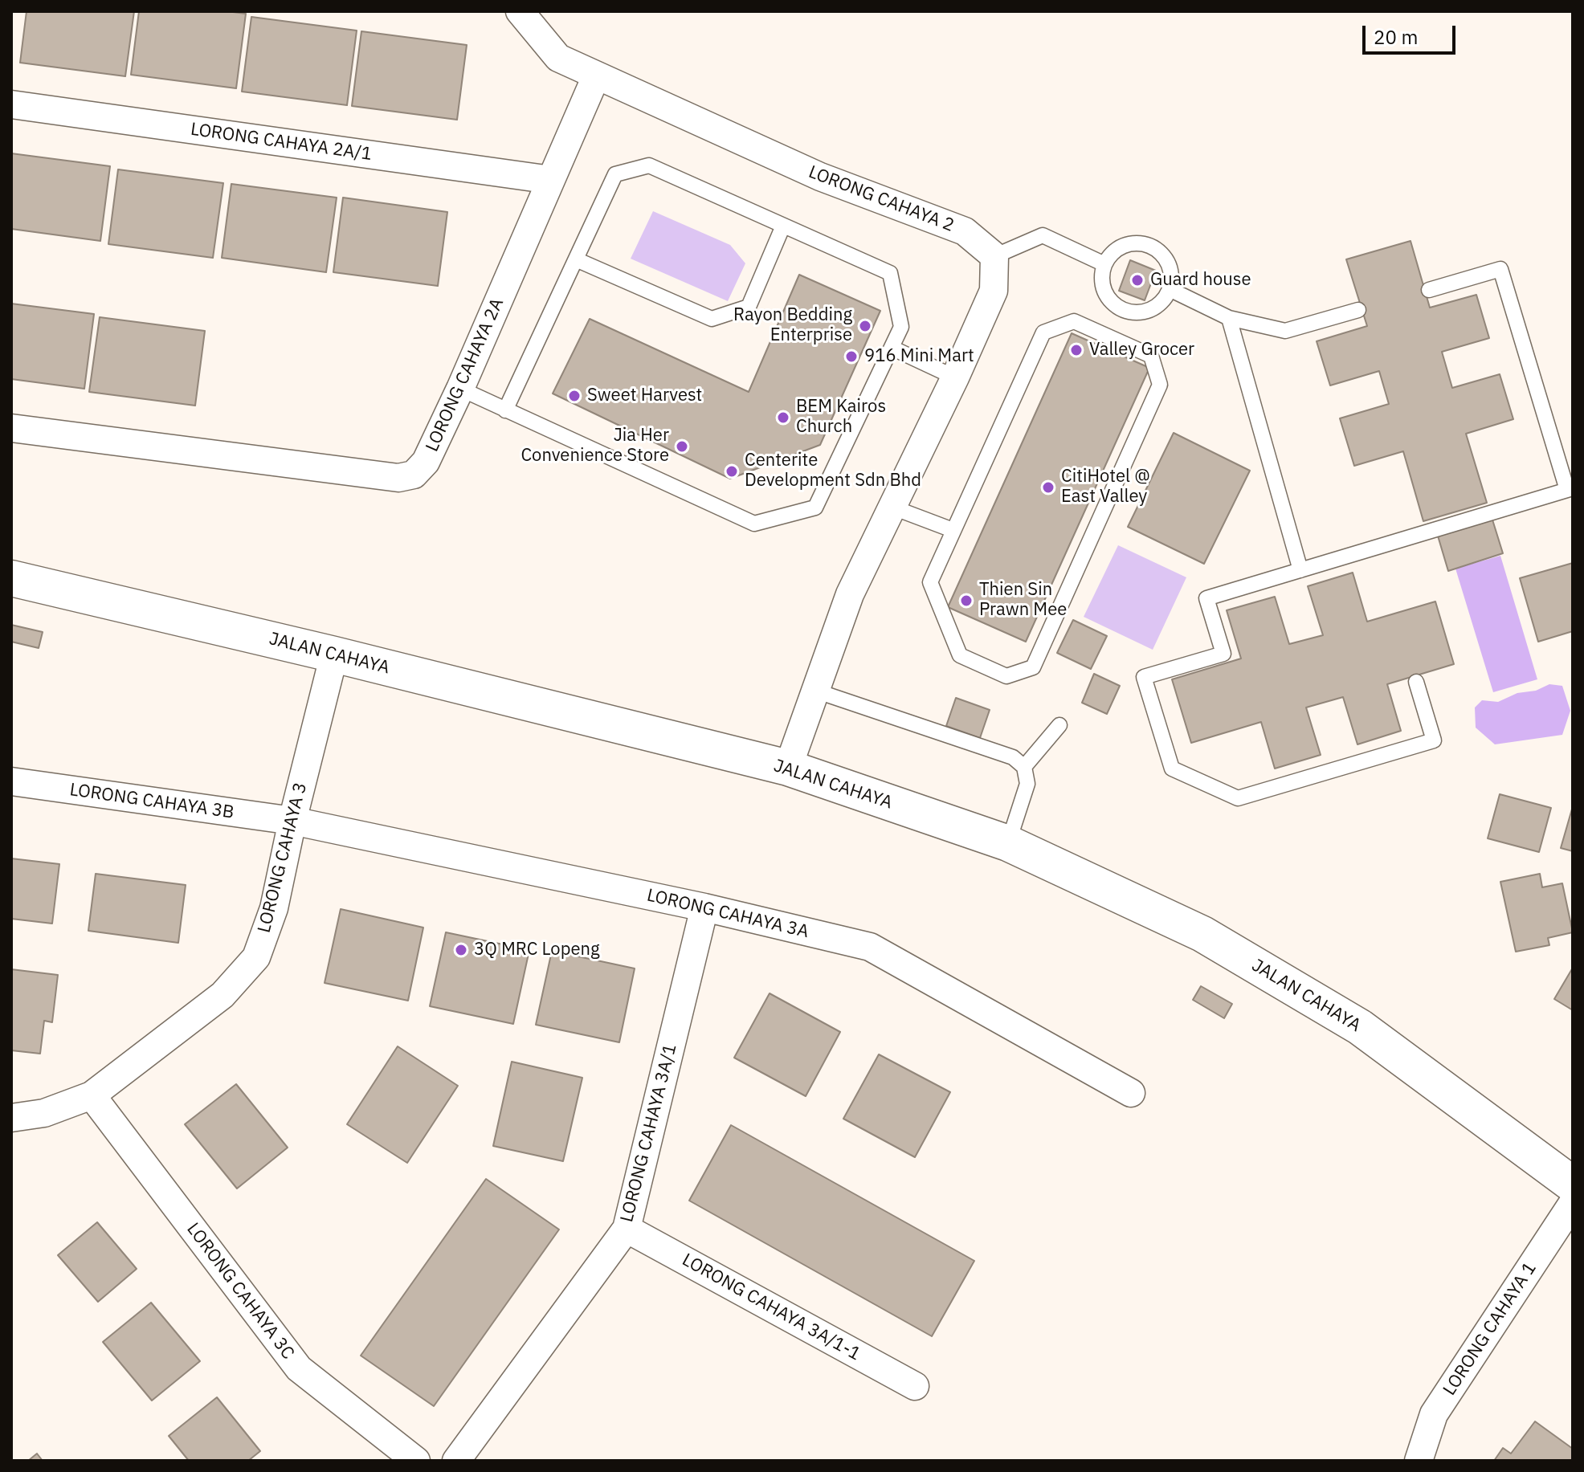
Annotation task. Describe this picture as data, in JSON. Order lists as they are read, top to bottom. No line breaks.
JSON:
{"streets":{"street":["LORONG CAHAYA 2A/1","LORONG CAHAYA 2","LORONG CAHAYA 2A","JALAN CAHAYA","LORONG CAHAYA 3B","LORONG CAHAYA 3","LORONG CAHAYA 3A","LORONG CAHAYA 3A/1","LORONG CAHAYA 3C","LORONG CAHAYA 3A/1-1","LORONG CAHAYA 1"]},"crossings":[["LORONG CAHAYA 2A/1","LORONG CAHAYA 2A"],["LORONG CAHAYA 2","LORONG CAHAYA 2A"],["JALAN CAHAYA","LORONG CAHAYA 3"],["LORONG CAHAYA 3B","LORONG CAHAYA 3"],["LORONG CAHAYA 3B","LORONG CAHAYA 3A"],["LORONG CAHAYA 3","LORONG CAHAYA 3A"],["LORONG CAHAYA 3","LORONG CAHAYA 3C"],["LORONG CAHAYA 3A","LORONG CAHAYA 3A/1"],["LORONG CAHAYA 3A/1","LORONG CAHAYA 3A/1-1"]],"places":["Guard house","Rayon Bedding Enterprise","Valley Grocer","916 Mini Mart","Sweet Harvest","BEM Kairos Church","Jia Her Convenience Store","Centerite Development Sdn Bhd","CitiHotel @ East Valley","Thien Sin Prawn Mee","3Q MRC Lopeng"],"scale_bar":"20 m"}
